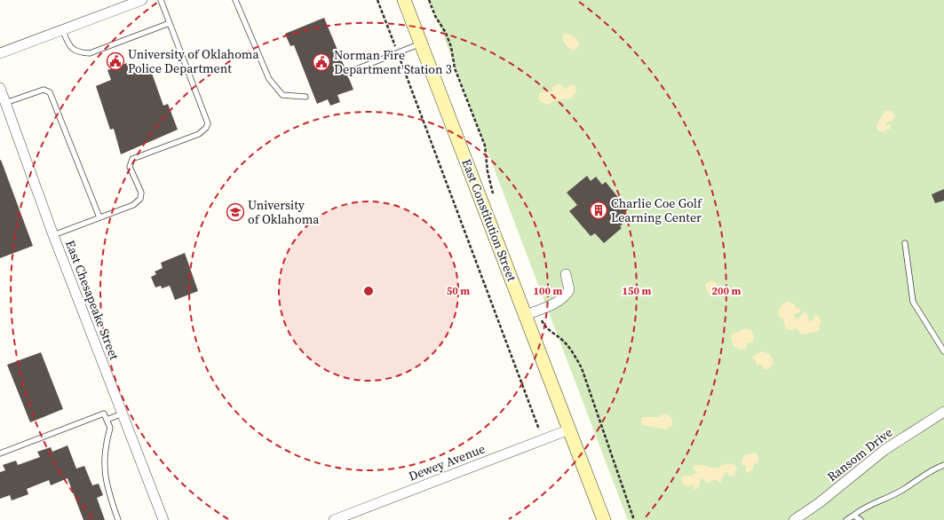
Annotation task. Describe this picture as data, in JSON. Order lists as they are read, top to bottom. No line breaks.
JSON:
{"streets":{"main road":["East Constitution Street"],"street":["East Chesapeake Street","Ransom Drive","Dewey Avenue"]},"crossings":[["East Constitution Street","Dewey Avenue"]],"places":{"public building":["University of Oklahoma Police Department","Norman Fire Department Station 3"],"building":["Charlie Coe Golf Learning Center"],"school or university":["University of Oklahoma"]},"rings":["50 m","100 m","150 m","200 m"]}
